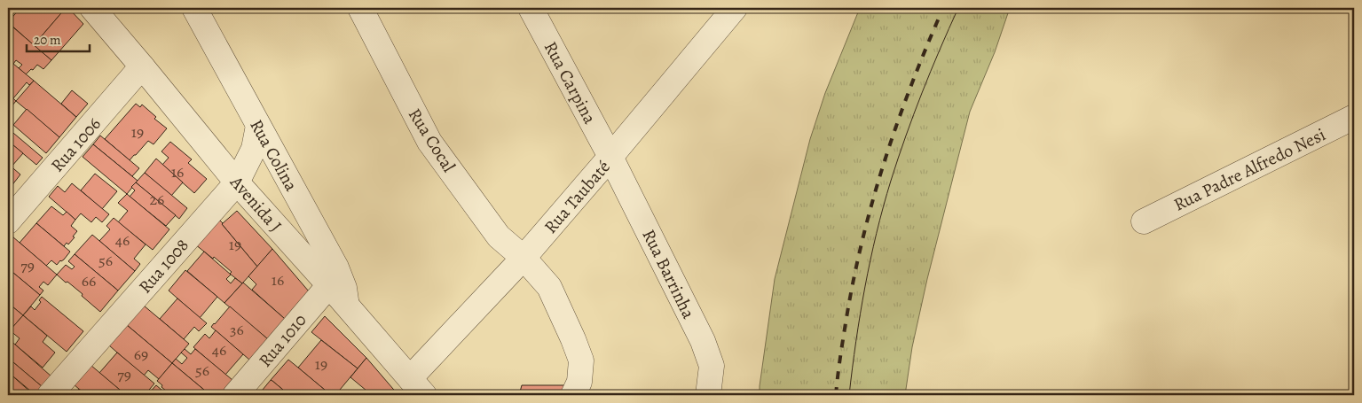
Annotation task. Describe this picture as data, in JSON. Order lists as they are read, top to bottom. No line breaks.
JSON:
{"streets":{"street":["Rua Carpina","Rua Cocal","Rua 1006","Rua Colina","Rua Padre Alfredo Nesi","Rua Taubaté","Avenida J","Rua 1008","Rua Barrinha","Rua 1010"]},"crossings":[["Rua Carpina","Rua Taubaté"],["Rua Carpina","Rua Barrinha"],["Rua Cocal","Rua Taubaté"],["Rua 1006","Avenida J"],["Rua Colina","Avenida J"],["Rua Colina","Rua 1008"],["Rua Taubaté","Avenida J"],["Rua Taubaté","Rua Barrinha"],["Avenida J","Rua 1008"],["Avenida J","Rua 1010"]],"house_numbers":["19","16","26","46","19","56","79","16","66","36","46","69","19","56","79"],"scale_bar":"20 m"}
